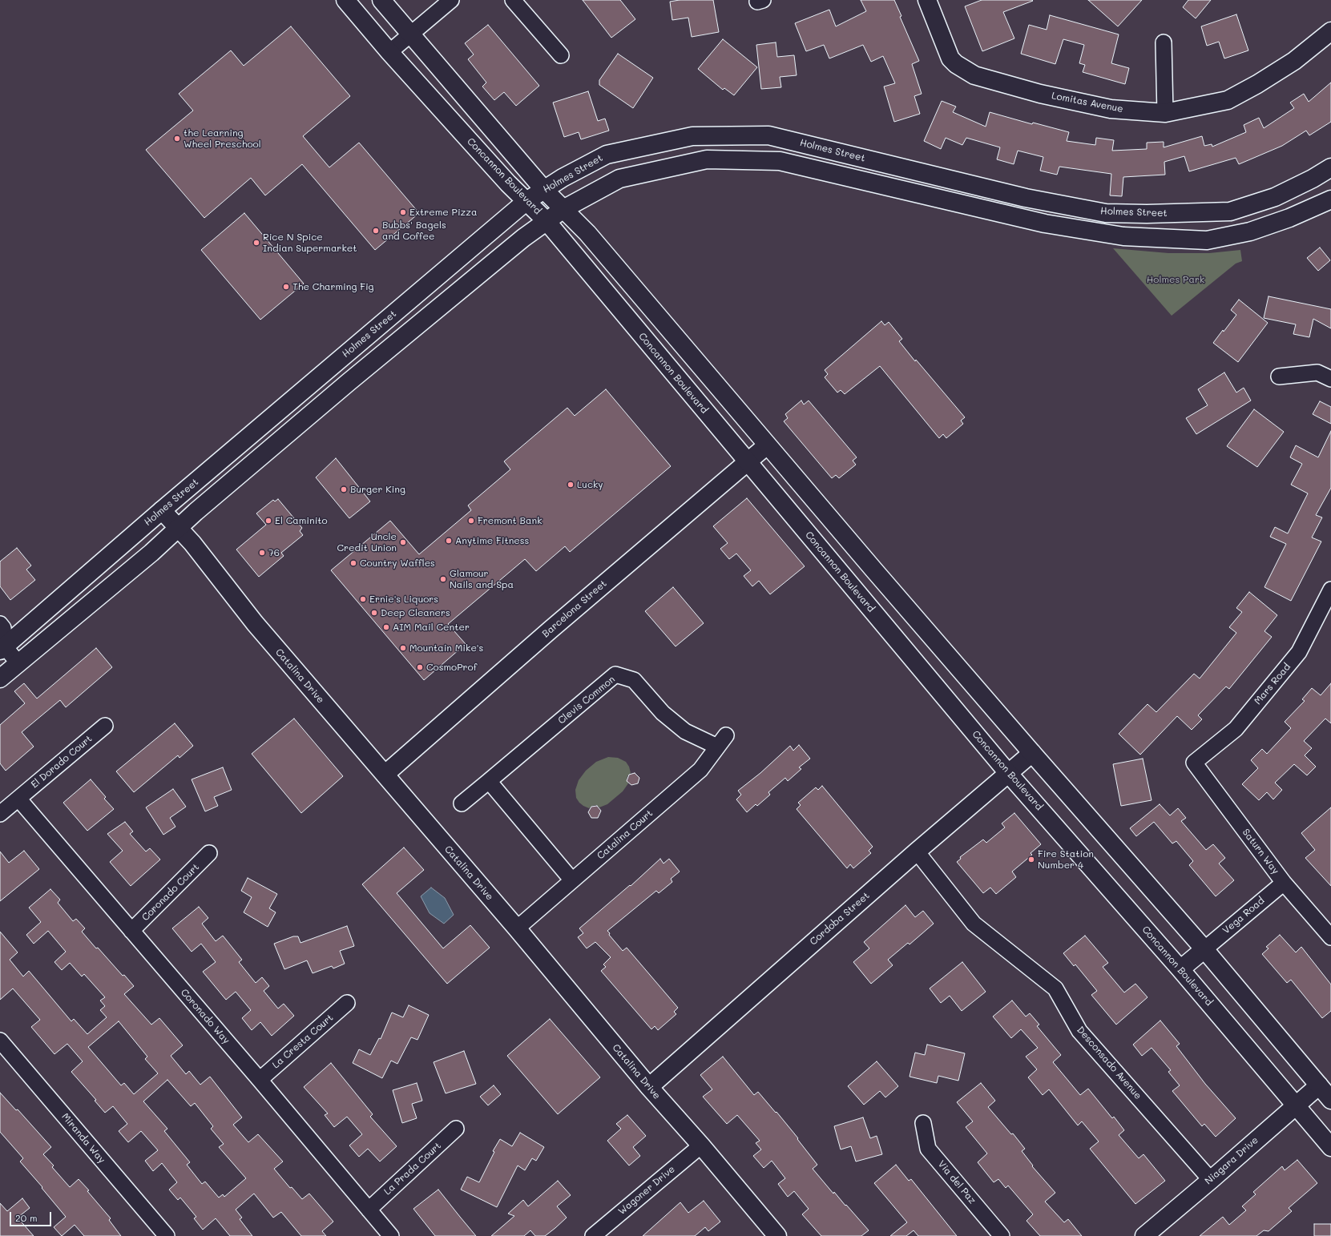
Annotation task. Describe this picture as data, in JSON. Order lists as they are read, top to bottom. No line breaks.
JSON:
{"streets":{"main road":["Lomitas Avenue","Holmes Street","Concannon Boulevard","Barcelona Street","Catalina Drive","Cordoba Street","Niagara Drive"],"street":["Mars Road","Clevis Common","El Dorado Court","Catalina Court","Saturn Way","Coronado Court","Vega Road","Coronado Way","La Cresta Court","Desconsado Avenue","Miranda Way","La Prada Court","Via del Paz","Wagoner Drive"]},"crossings":[["Holmes Street","Concannon Boulevard"],["Holmes Street","Catalina Drive"],["Concannon Boulevard","Barcelona Street"],["Concannon Boulevard","Vega Road"],["Concannon Boulevard","Cordoba Street"],["Concannon Boulevard","Niagara Drive"],["Barcelona Street","Catalina Drive"],["Catalina Drive","Catalina Court"],["Catalina Drive","Cordoba Street"],["Catalina Drive","Wagoner Drive"],["Mars Road","Saturn Way"],["Clevis Common","Catalina Court"],["El Dorado Court","Coronado Way"],["Saturn Way","Vega Road"],["Coronado Court","Coronado Way"],["Cordoba Street","Desconsado Avenue"],["Coronado Way","La Cresta Court"],["Coronado Way","La Prada Court"],["Desconsado Avenue","Niagara Drive"]],"parks":["Holmes Park"],"places":["the Learning Wheel Preschool","Extreme Pizza","Bubbs' Bagels and Coffee","Rice N Spice Indian Supermarket","The Charming Fig","Lucky","Burger King","El Caminito","Fremont Bank","Anytime Fitness","Uncle Credit Union","76","Country Waffles","Glamour Nails and Spa","Ernie's Liquors","Deep Cleaners","AIM Mail Center","Mountain Mike's","CosmoProf","Fire Station Number 4"],"scale_bar":"20 m"}
